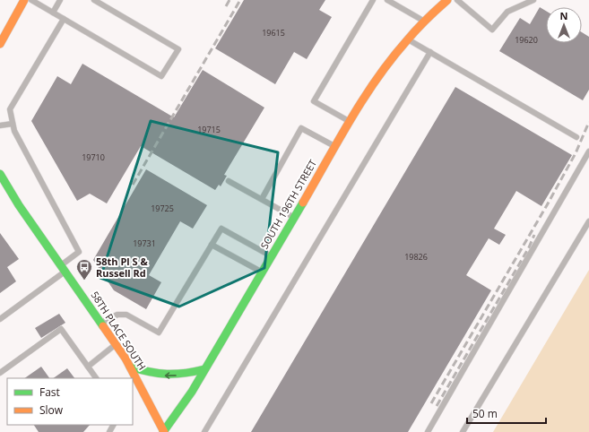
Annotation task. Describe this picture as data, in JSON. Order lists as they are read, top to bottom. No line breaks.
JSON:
{"streets":{"main road":["SOUTH 196TH STREET","58TH PLACE SOUTH"]},"crossings":[["SOUTH 196TH STREET","58TH PLACE SOUTH"]],"places":{"bus stop":["58th Pl S & Russell Rd"]},"house_numbers":["19615","19620","19715","19710","19725","19731","19826"],"legend":["Fast","Slow"],"scale_bar":"50 m","north":"top"}
